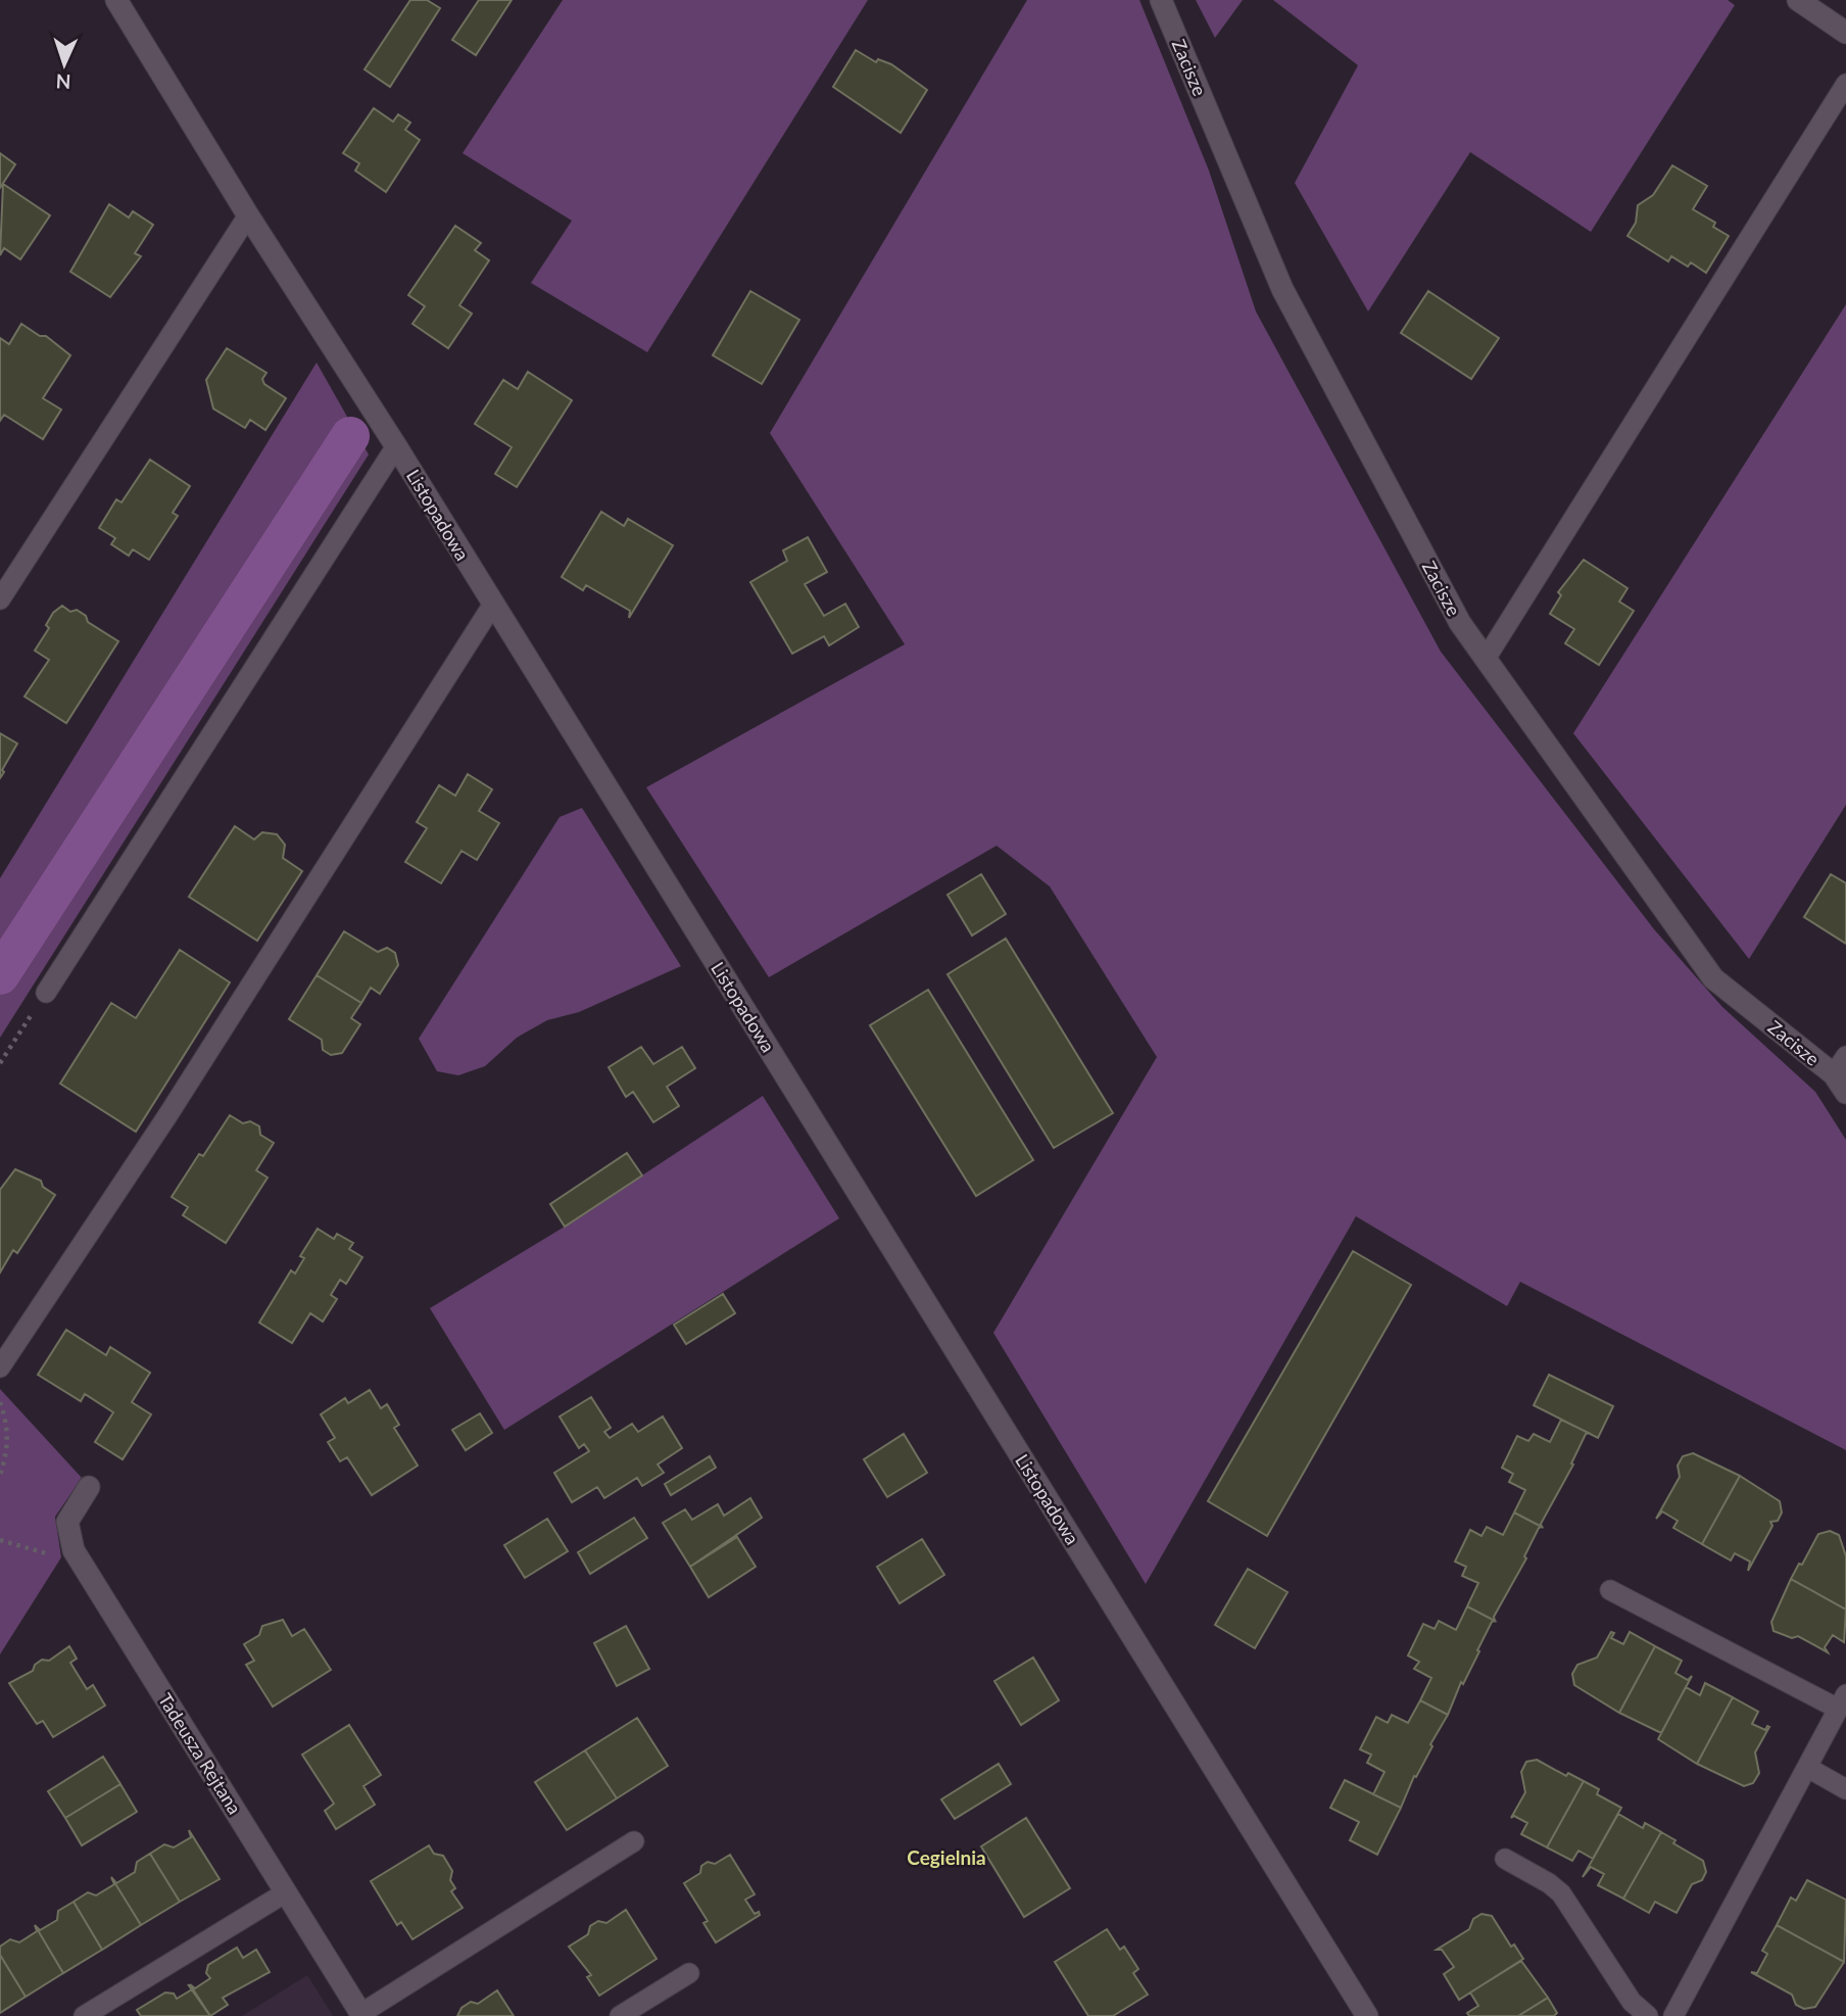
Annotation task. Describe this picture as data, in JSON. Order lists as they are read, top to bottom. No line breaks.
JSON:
{"streets":{"street":["Zacisze","Listopadowa","Tadeusza Rejtana"]},"districts":["Cegielnia"],"north":"bottom"}
